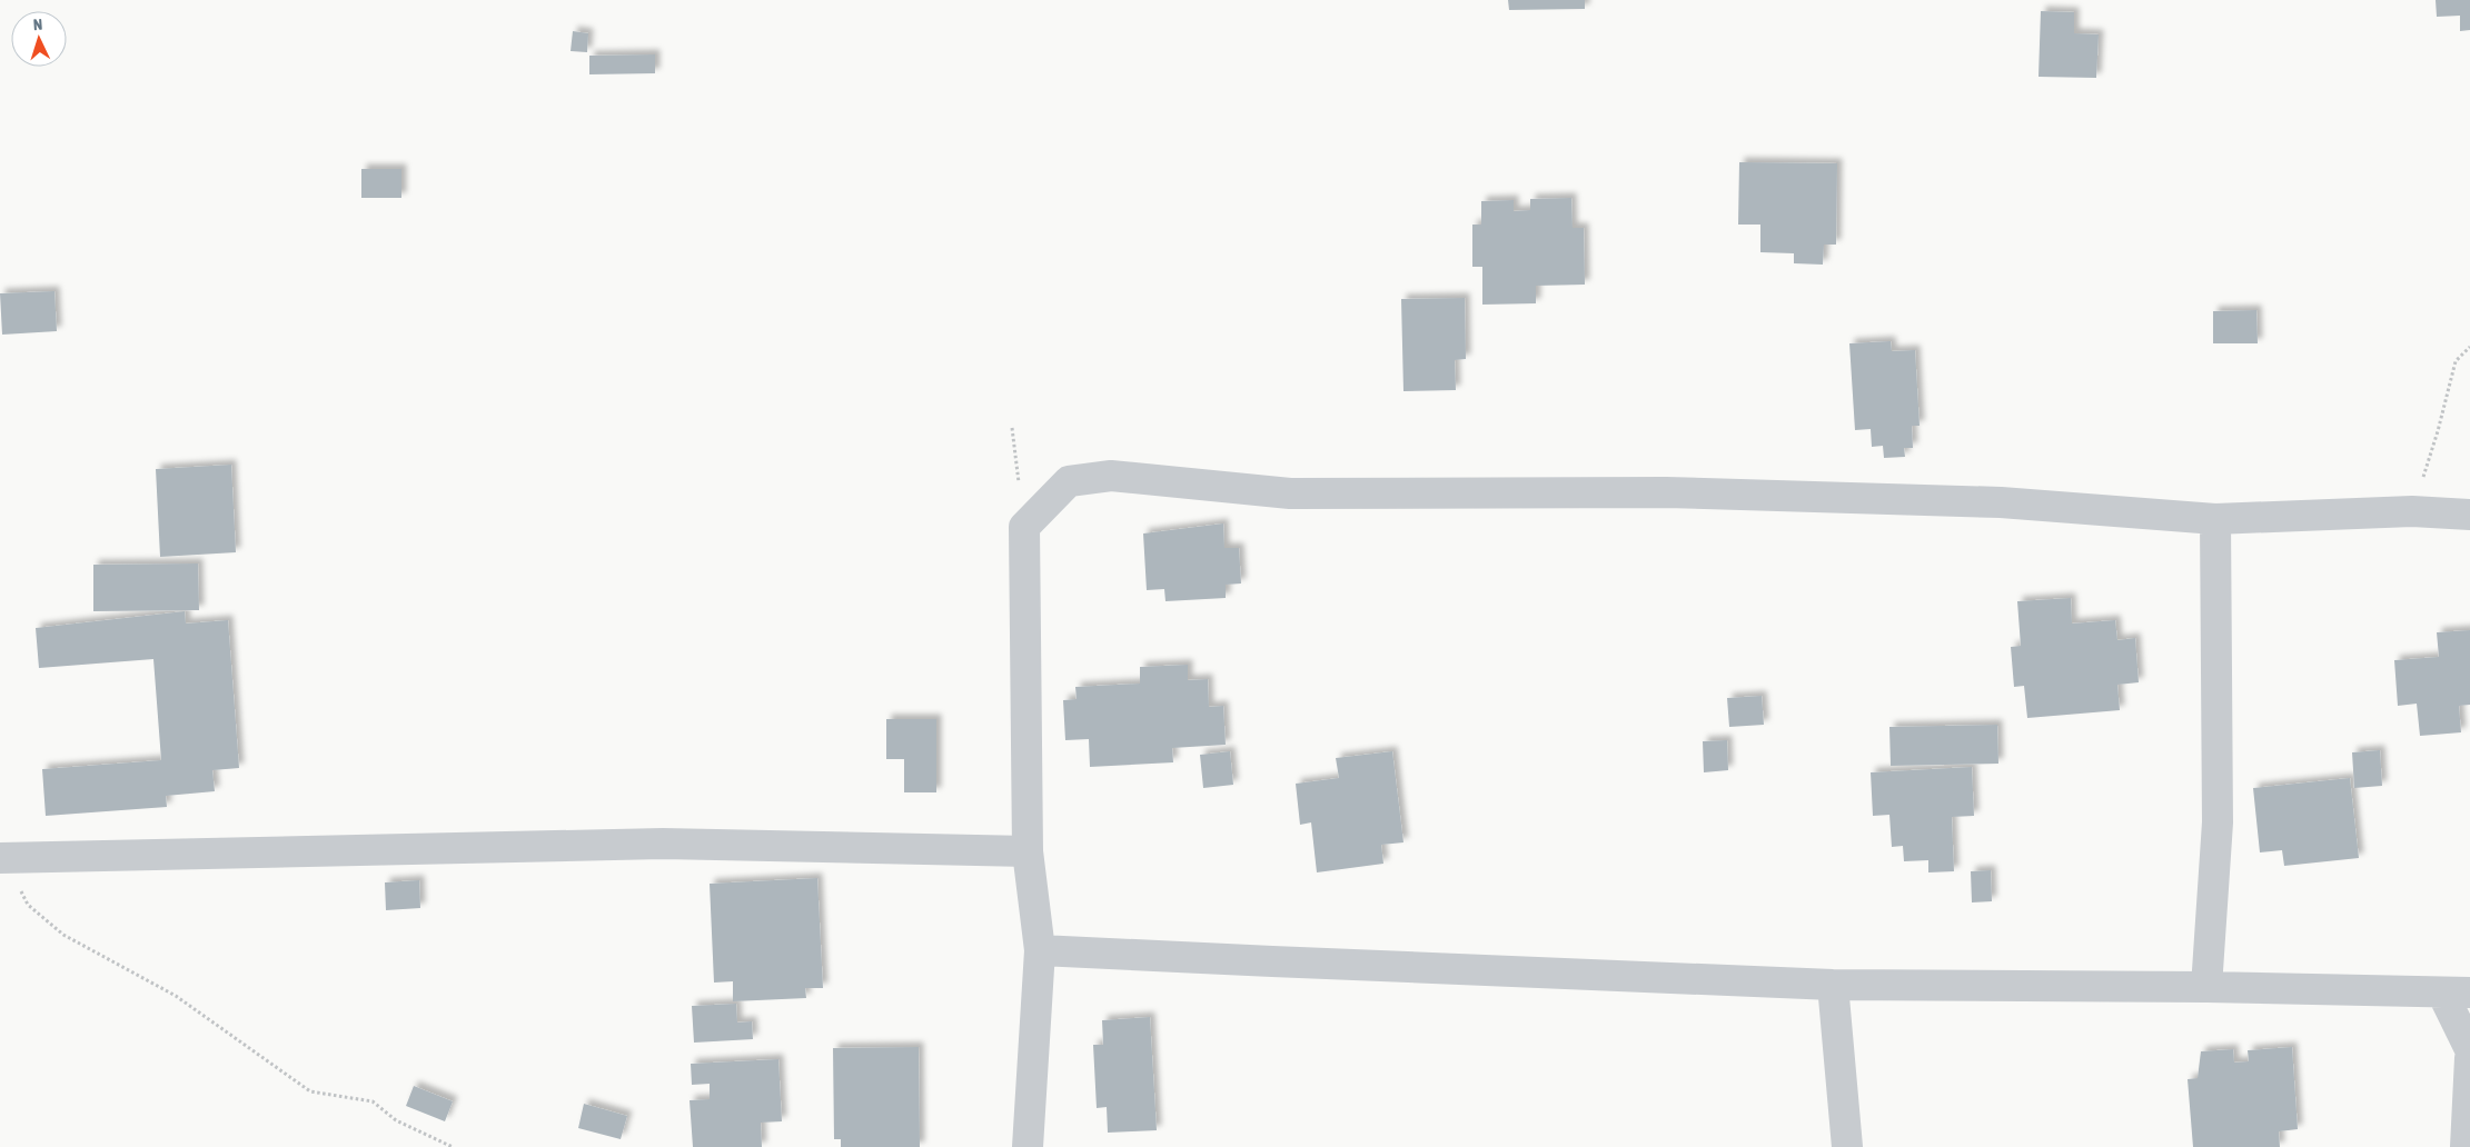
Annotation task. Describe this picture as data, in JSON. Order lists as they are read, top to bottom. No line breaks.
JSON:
{"north":"top"}
